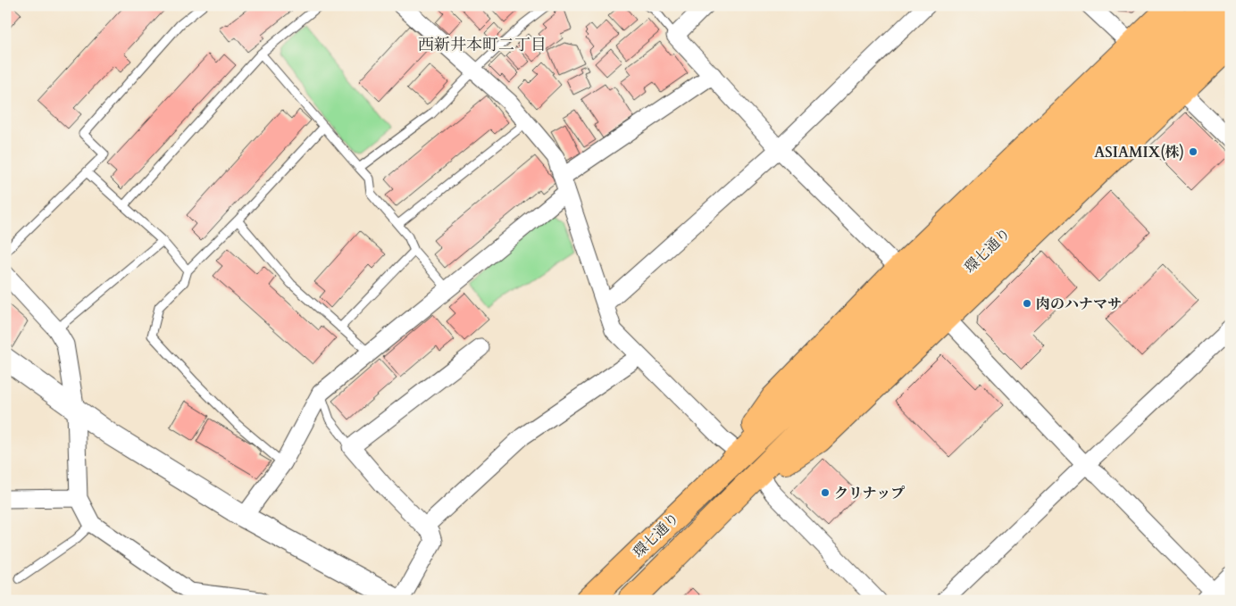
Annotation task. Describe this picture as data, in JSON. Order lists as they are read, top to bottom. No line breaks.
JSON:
{"streets":{"main road":["環七通り"]},"districts":["西新井本町二丁目"],"places":["ASIAMIX(株)","肉のハナマサ","クリナップ"]}
